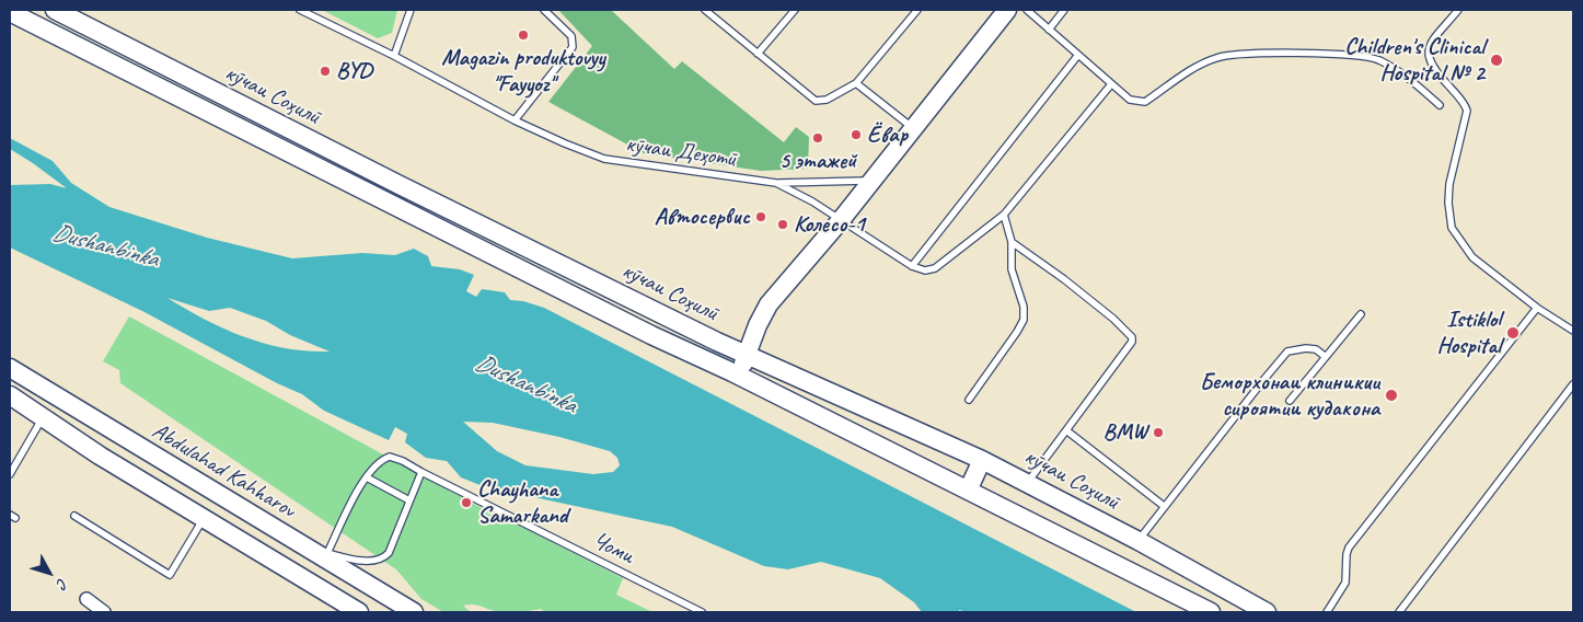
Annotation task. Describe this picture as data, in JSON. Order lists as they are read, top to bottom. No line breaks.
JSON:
{"streets":{"main road":["кӯчаи Соҳилӣ","Abdulahad Kahharov"],"lane":["кӯчаи Деҳотӣ","Чоми"]},"water":["Dushanbinka"],"places":["Magazin produktovyy \"Fayyoz\"","Children's Clinical Hospital № 2","BYD","Ёвар","5 этажей","Автосервис","Колесо-1","Istiklol Hospital","Беморхонаи клиникии сироятии кудакона","BMW","Chayhana Samarkand"],"north":"bottom right"}
